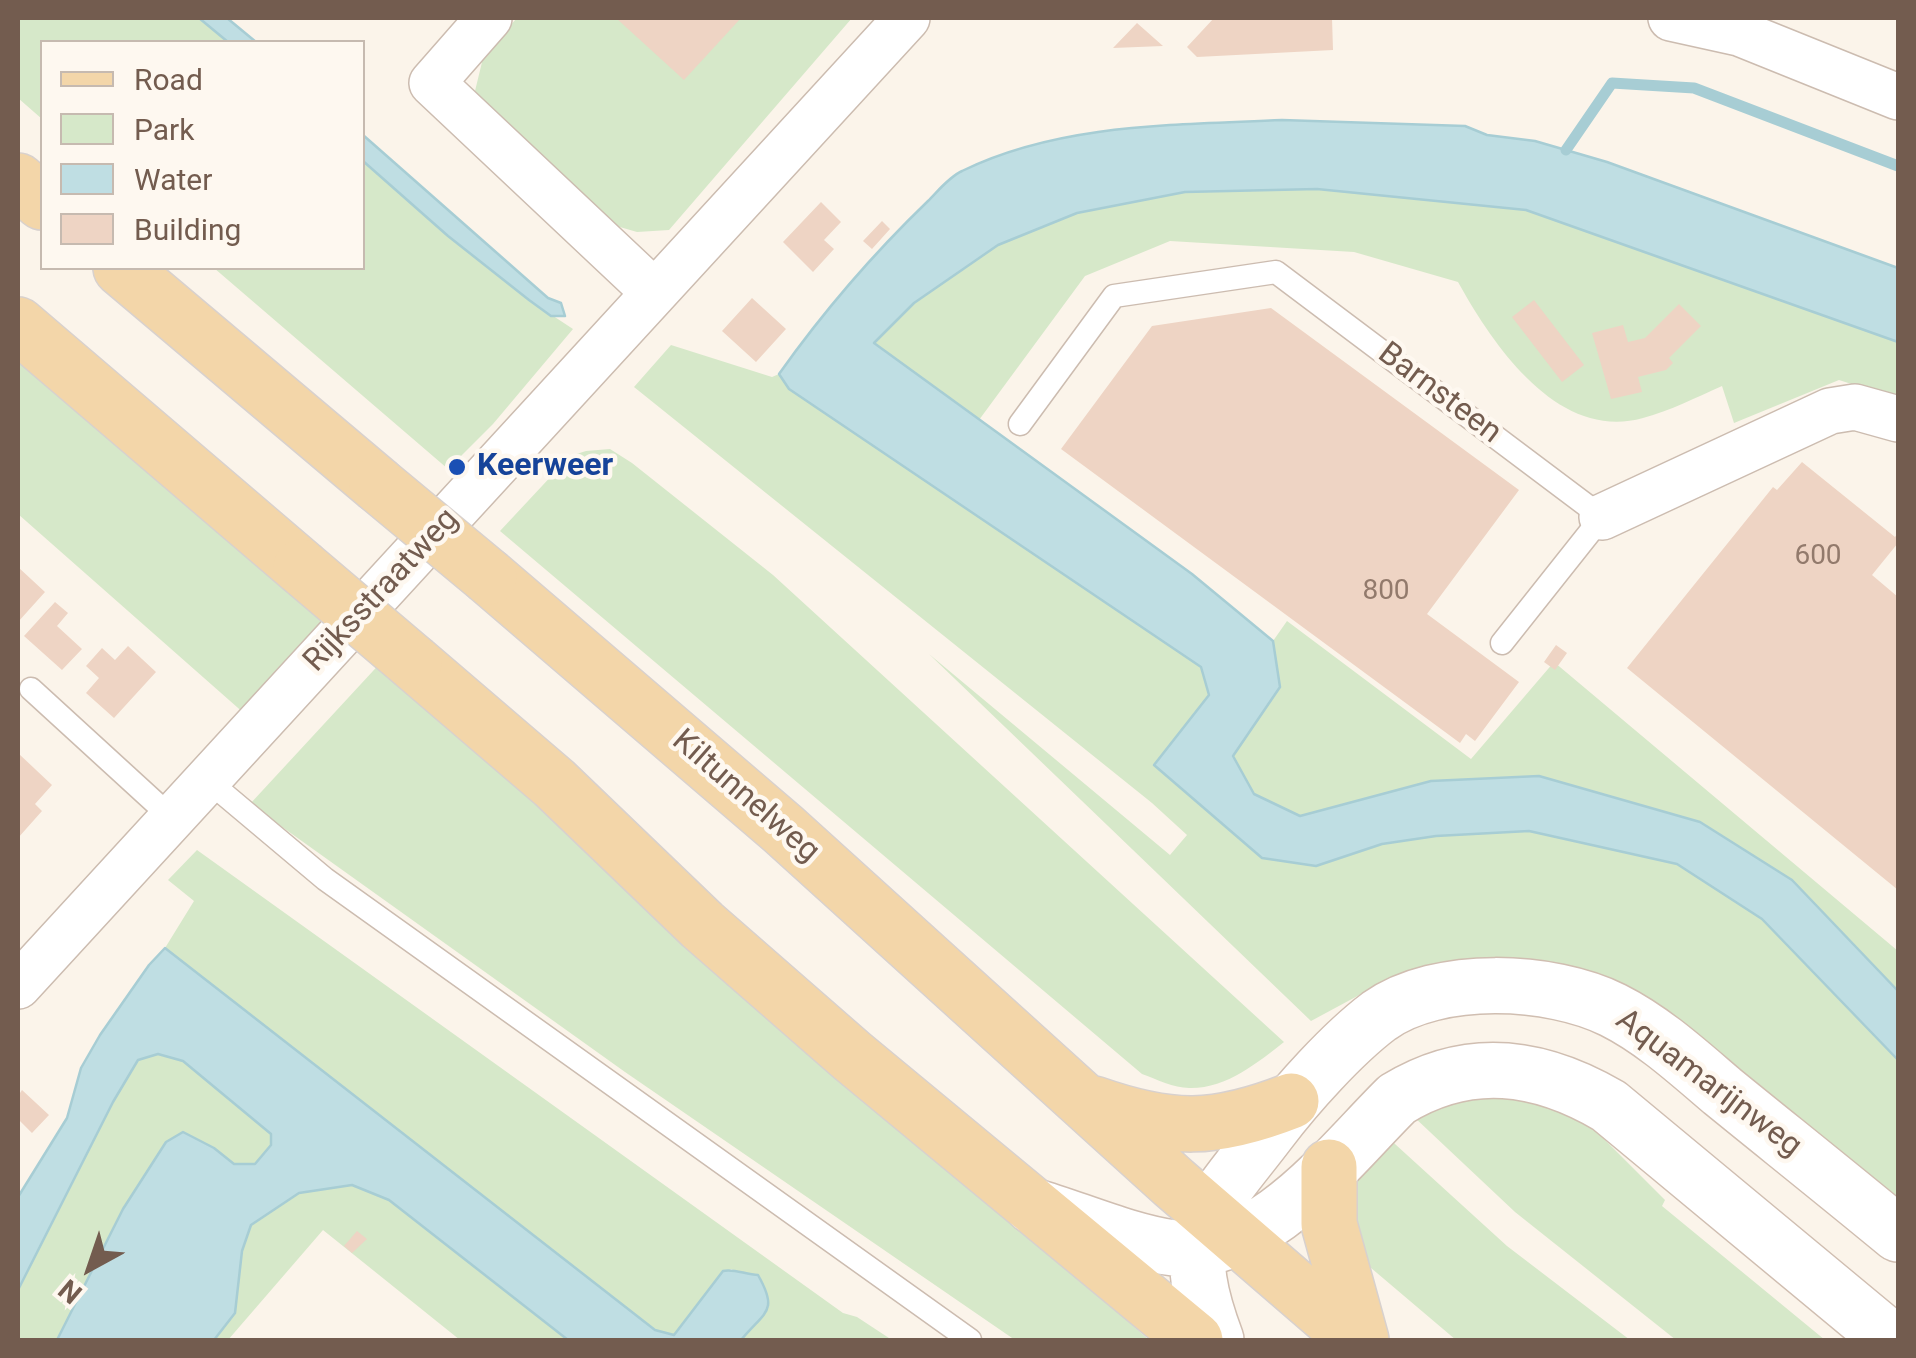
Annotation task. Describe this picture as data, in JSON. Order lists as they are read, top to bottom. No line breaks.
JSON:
{"streets":{"main road":["Kiltunnelweg"],"street":["Rijksstraatweg","Aquamarijnweg"],"lane":["Barnsteen"]},"crossings":[["Kiltunnelweg","Aquamarijnweg"]],"places":["Keerweer"],"house_numbers":["600","800"],"legend":["Road","Park","Water","Building"],"north":"bottom left"}
